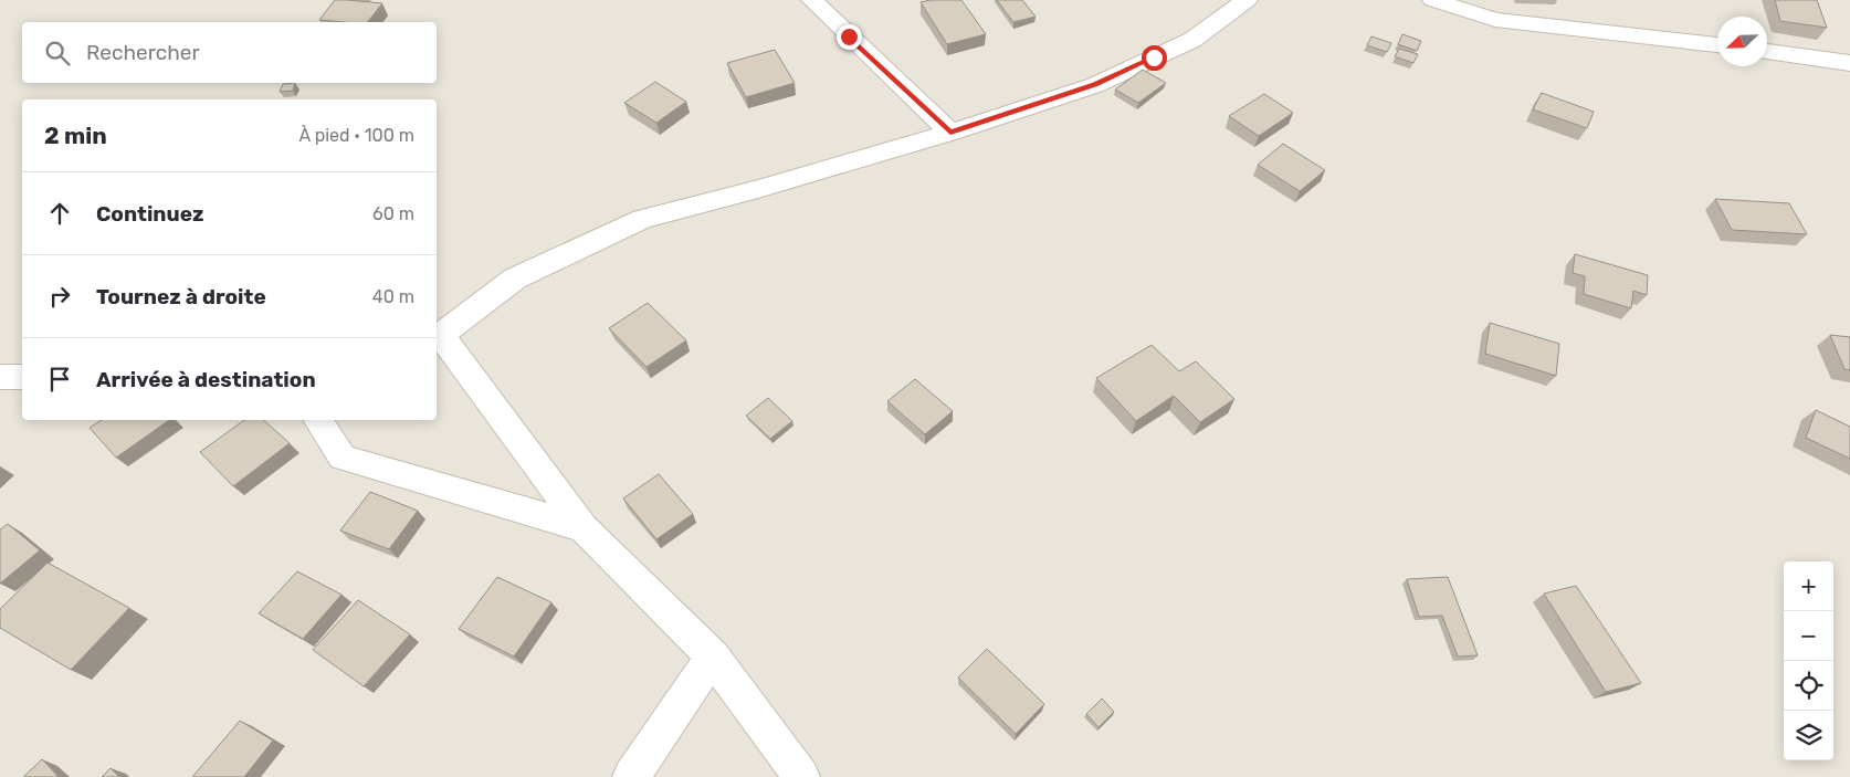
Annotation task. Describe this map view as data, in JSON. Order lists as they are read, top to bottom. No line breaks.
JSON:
{"north":"bottom left","page":{"search":"Rechercher","heading":["2 min","À pied · 100 m"],"list":[["Continuez","60 m"],["Tournez à droite","40 m"],"Arrivée à destination"],"map_buttons":["+","−"]}}
